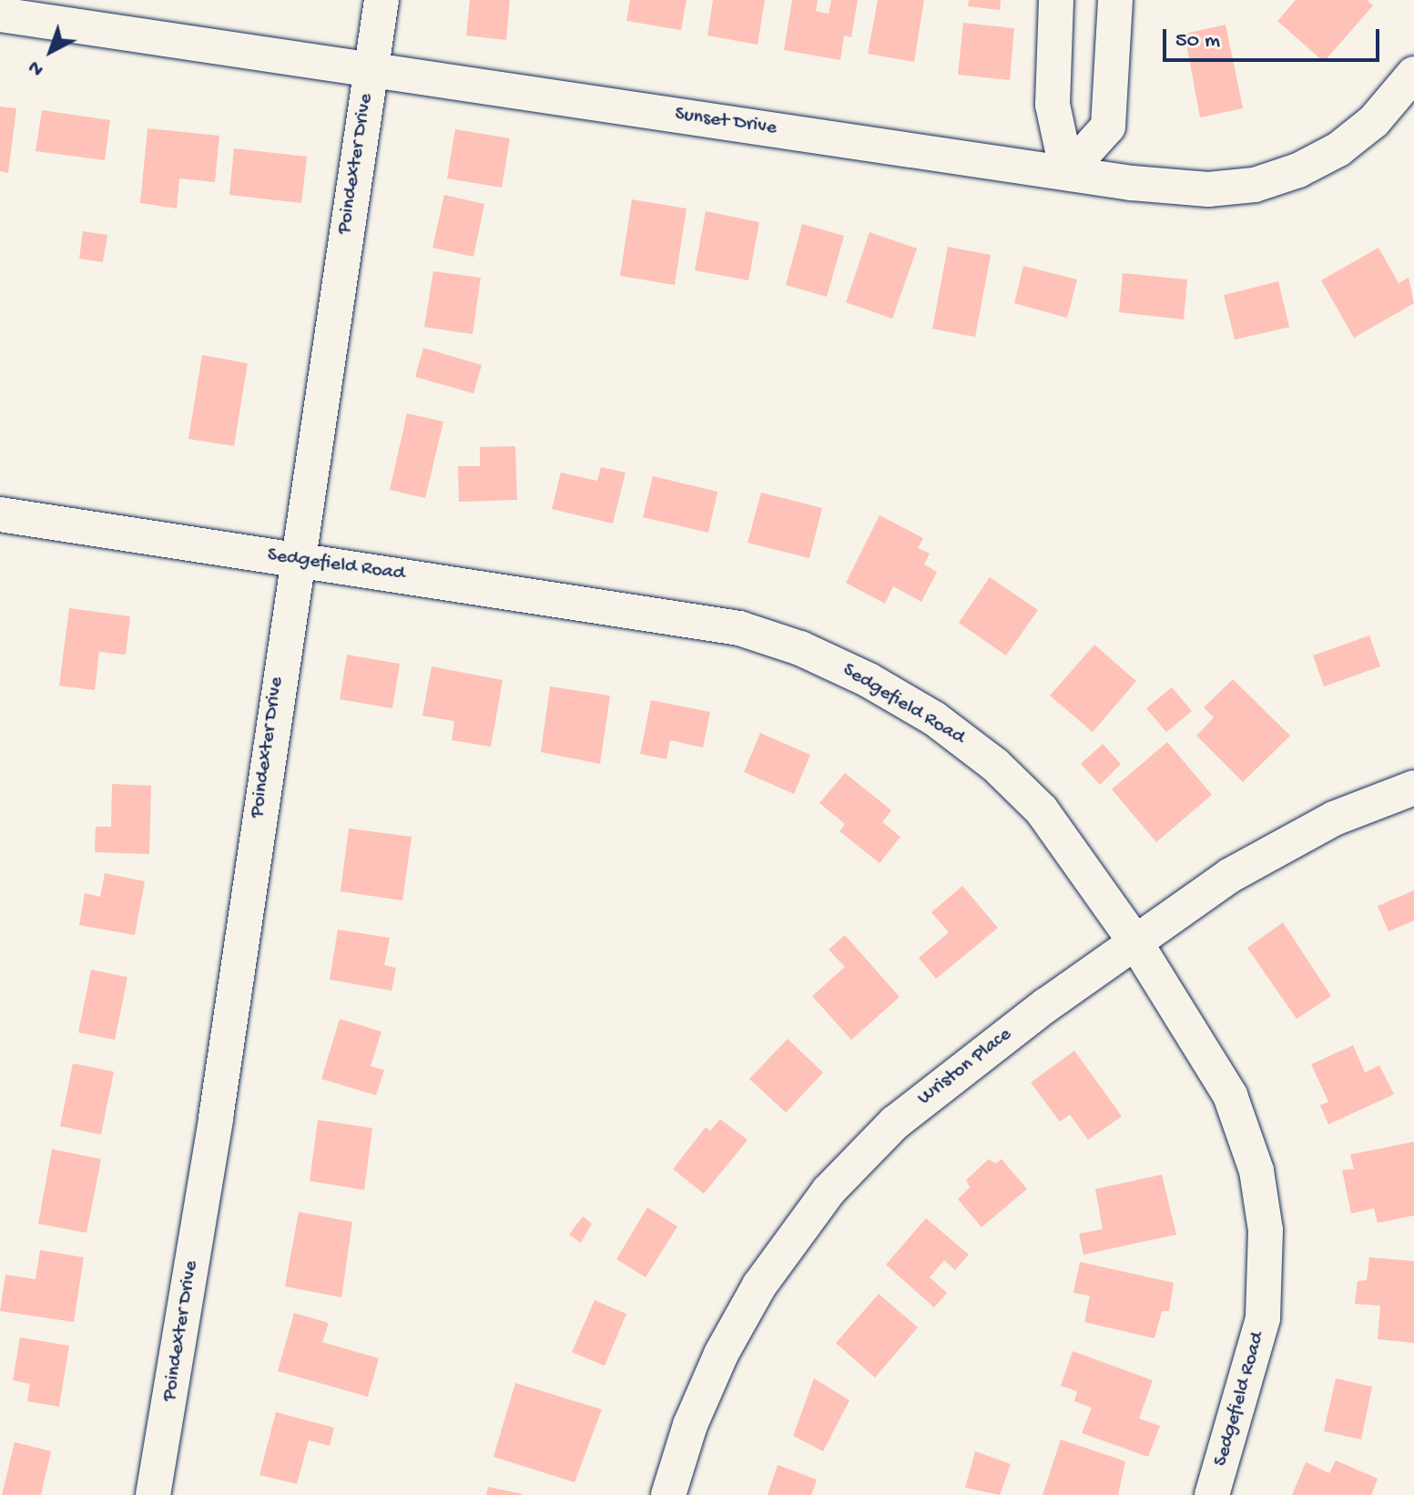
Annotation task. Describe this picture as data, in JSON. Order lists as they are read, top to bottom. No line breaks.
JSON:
{"streets":{"street":["Sunset Drive","Poindexter Drive","Sedgefield Road","Wriston Place"]},"crossings":[["Sunset Drive","Poindexter Drive"],["Poindexter Drive","Sedgefield Road"],["Sedgefield Road","Wriston Place"]],"scale_bar":"50 m","north":"bottom left"}
